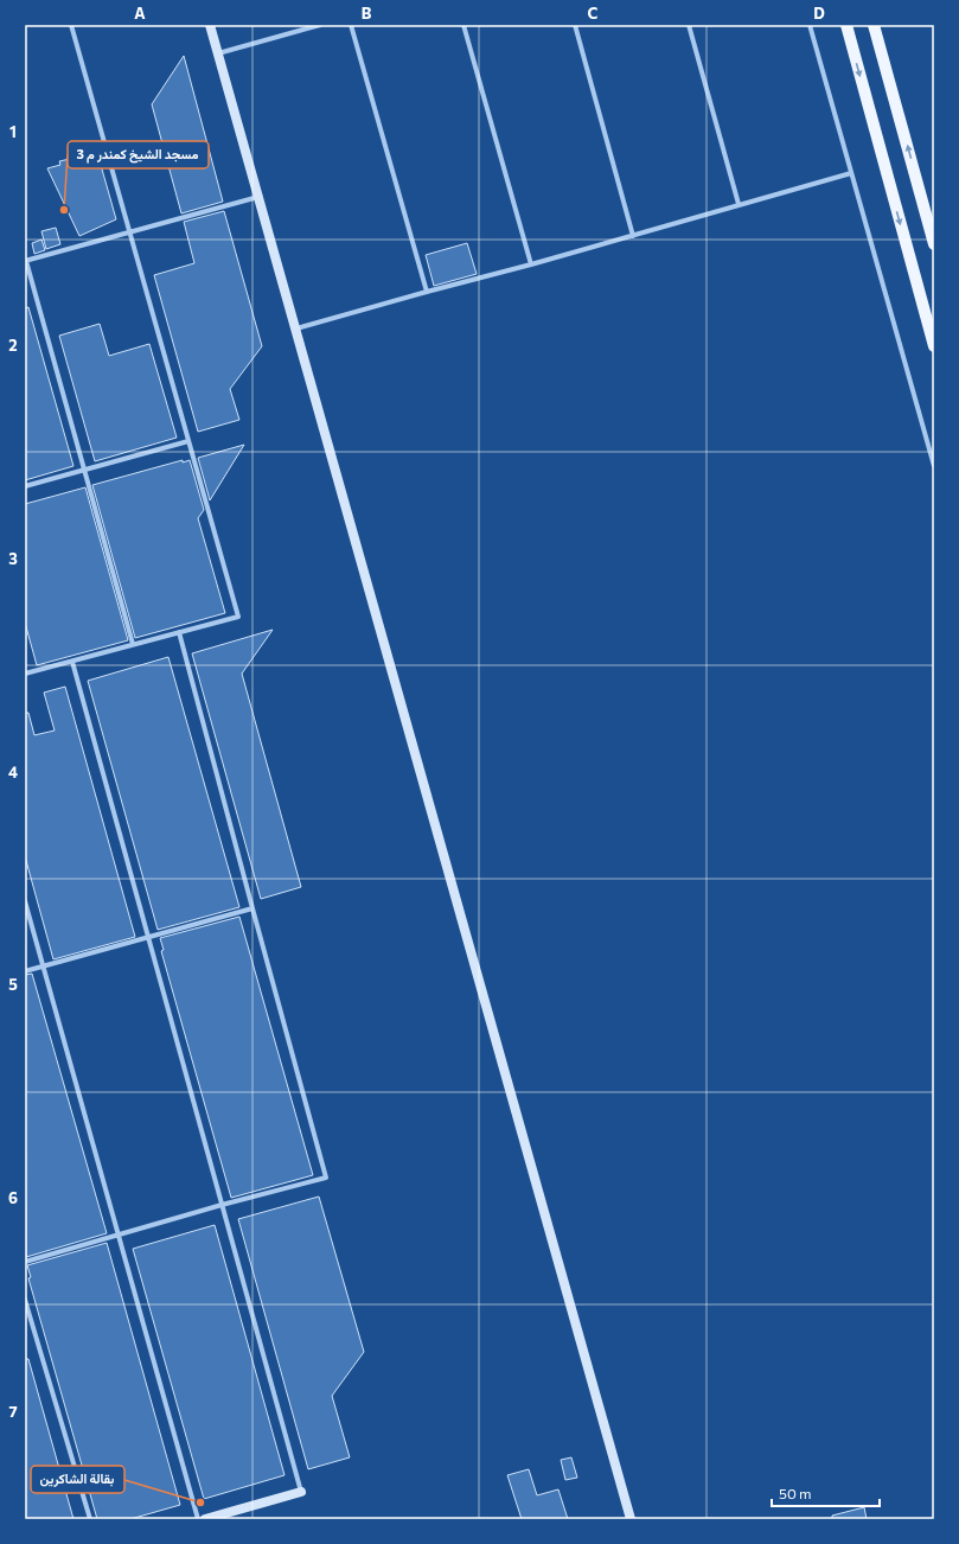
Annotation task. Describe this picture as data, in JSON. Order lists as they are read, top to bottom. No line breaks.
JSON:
{"places":["مسجد الشيخ كمندر م 3","بقالة الشاكرين"],"scale_bar":"50 m","grid":{"columns":["A","B","C","D"],"rows":["1","2","3","4","5","6","7"]}}
